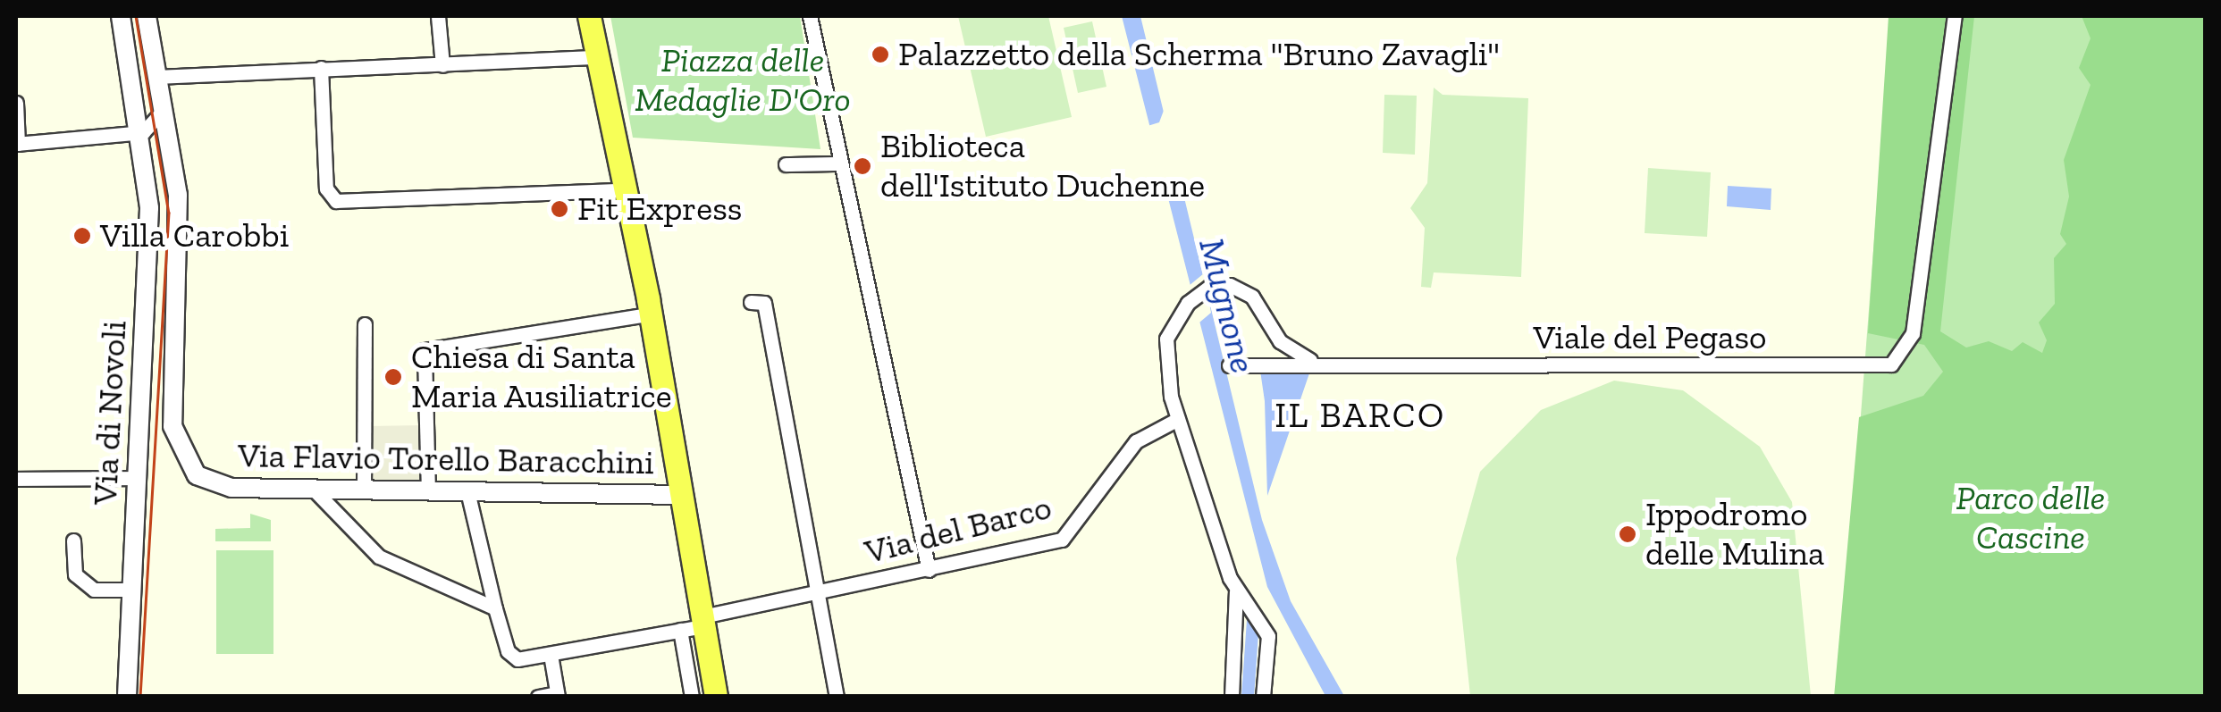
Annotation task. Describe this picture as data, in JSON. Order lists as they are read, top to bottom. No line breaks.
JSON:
{"streets":{"street":["Viale del Pegaso","Via di Novoli","Via Flavio Torello Baracchini","Via del Barco"]},"crossings":[["Via di Novoli","Via Flavio Torello Baracchini"]],"districts":["IL BARCO"],"water":["Mugnone"],"parks":["Piazza delle Medaglie D'Oro","Parco delle Cascine"],"places":["Palazzetto della Scherma \"Bruno Zavagli\"","Biblioteca dell'Istituto Duchenne","Fit Express","Villa Carobbi","Chiesa di Santa Maria Ausiliatrice","Ippodromo delle Mulina"]}
